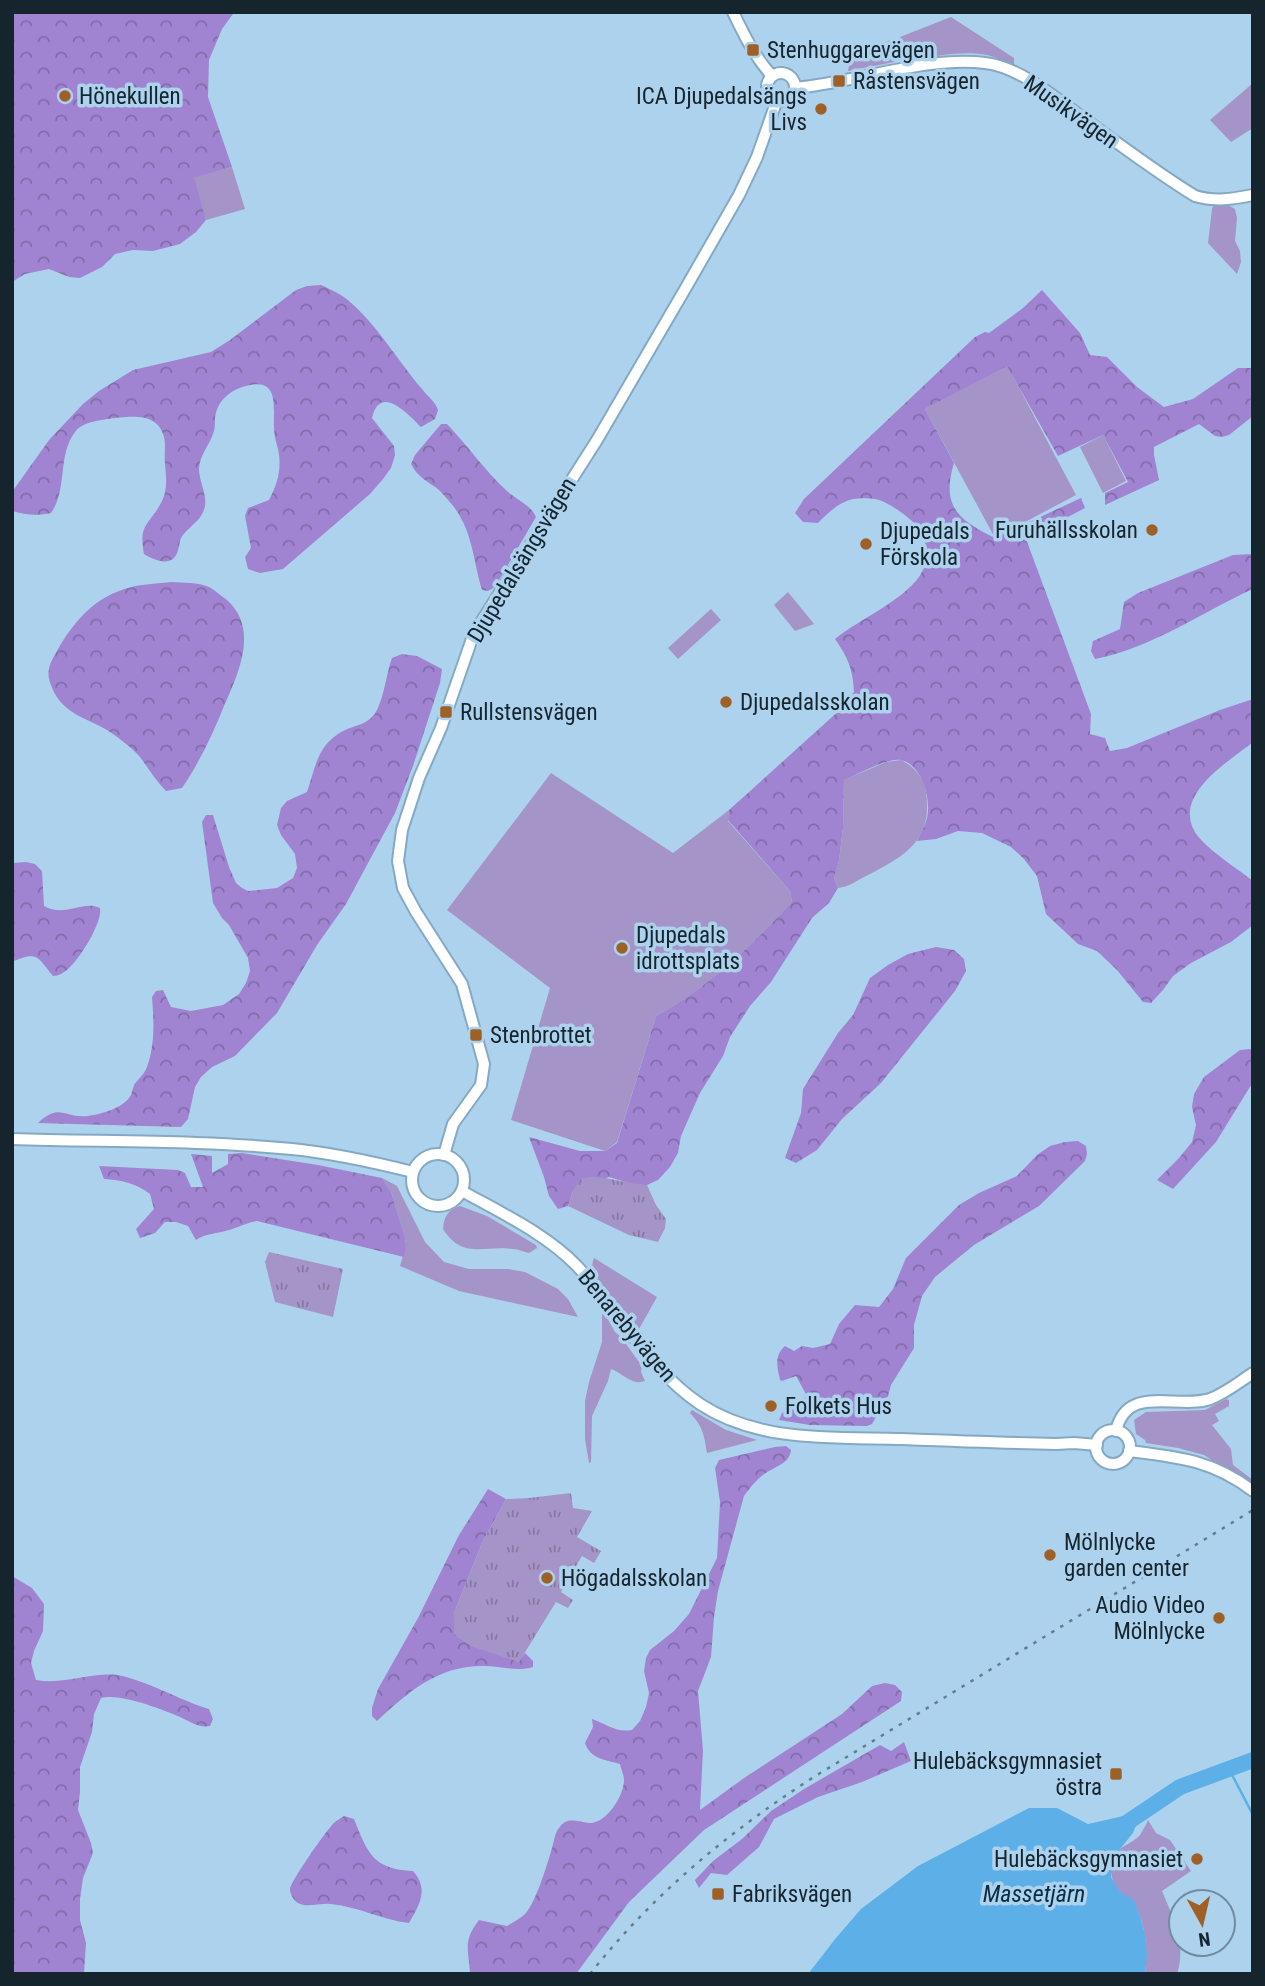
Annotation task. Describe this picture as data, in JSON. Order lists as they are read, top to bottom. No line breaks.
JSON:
{"streets":{"street":["Musikvägen","Djupedalsängsvägen","Benarebyvägen"]},"crossings":[["Musikvägen","Djupedalsängsvägen"],["Djupedalsängsvägen","Benarebyvägen"]],"water":["Massetjärn"],"places":{"transit":["Stenhuggarevägen","Råstensvägen","Rullstensvägen","Stenbrottet","Hulebäcksgymnasiet östra","Fabriksvägen"],"other":["Hönekullen","ICA Djupedalsängs Livs","Furuhällsskolan","Djupedals Förskola","Djupedalsskolan","Djupedals idrottsplats","Folkets Hus","Mölnlycke garden center","Högadalsskolan","Audio Video Mölnlycke","Hulebäcksgymnasiet"]},"north":"bottom"}
